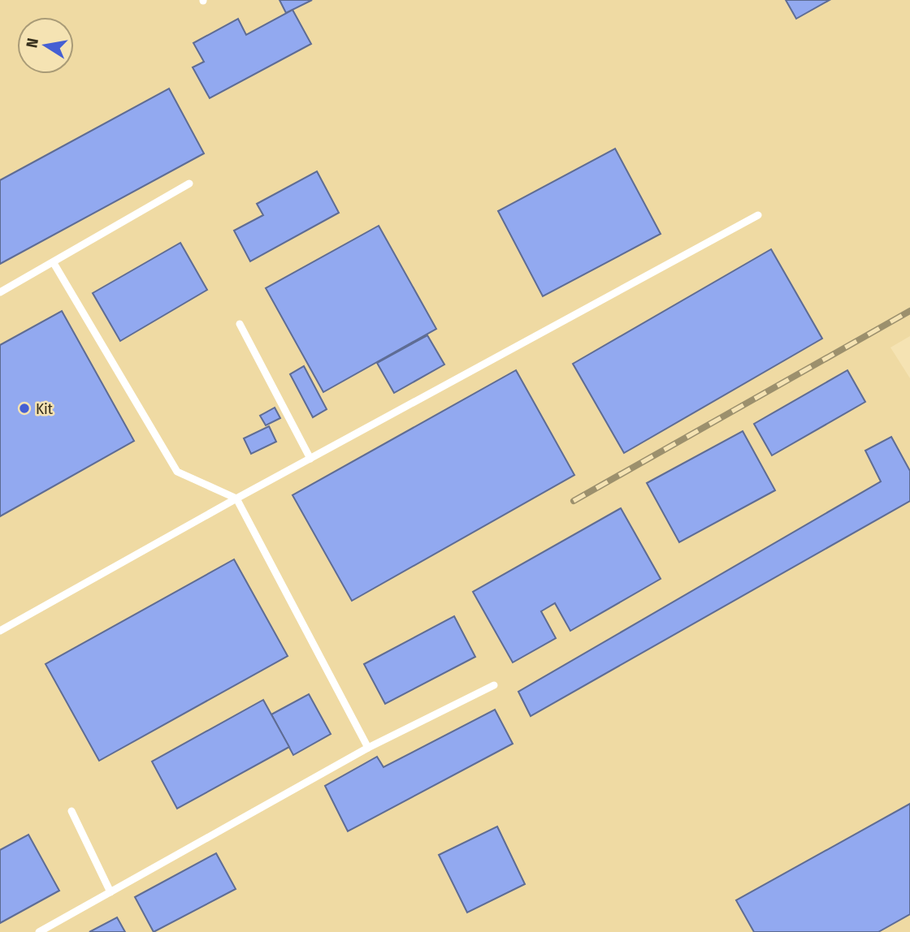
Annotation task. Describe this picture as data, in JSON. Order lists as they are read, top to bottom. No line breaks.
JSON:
{"places":["Kit"],"north":"left"}
